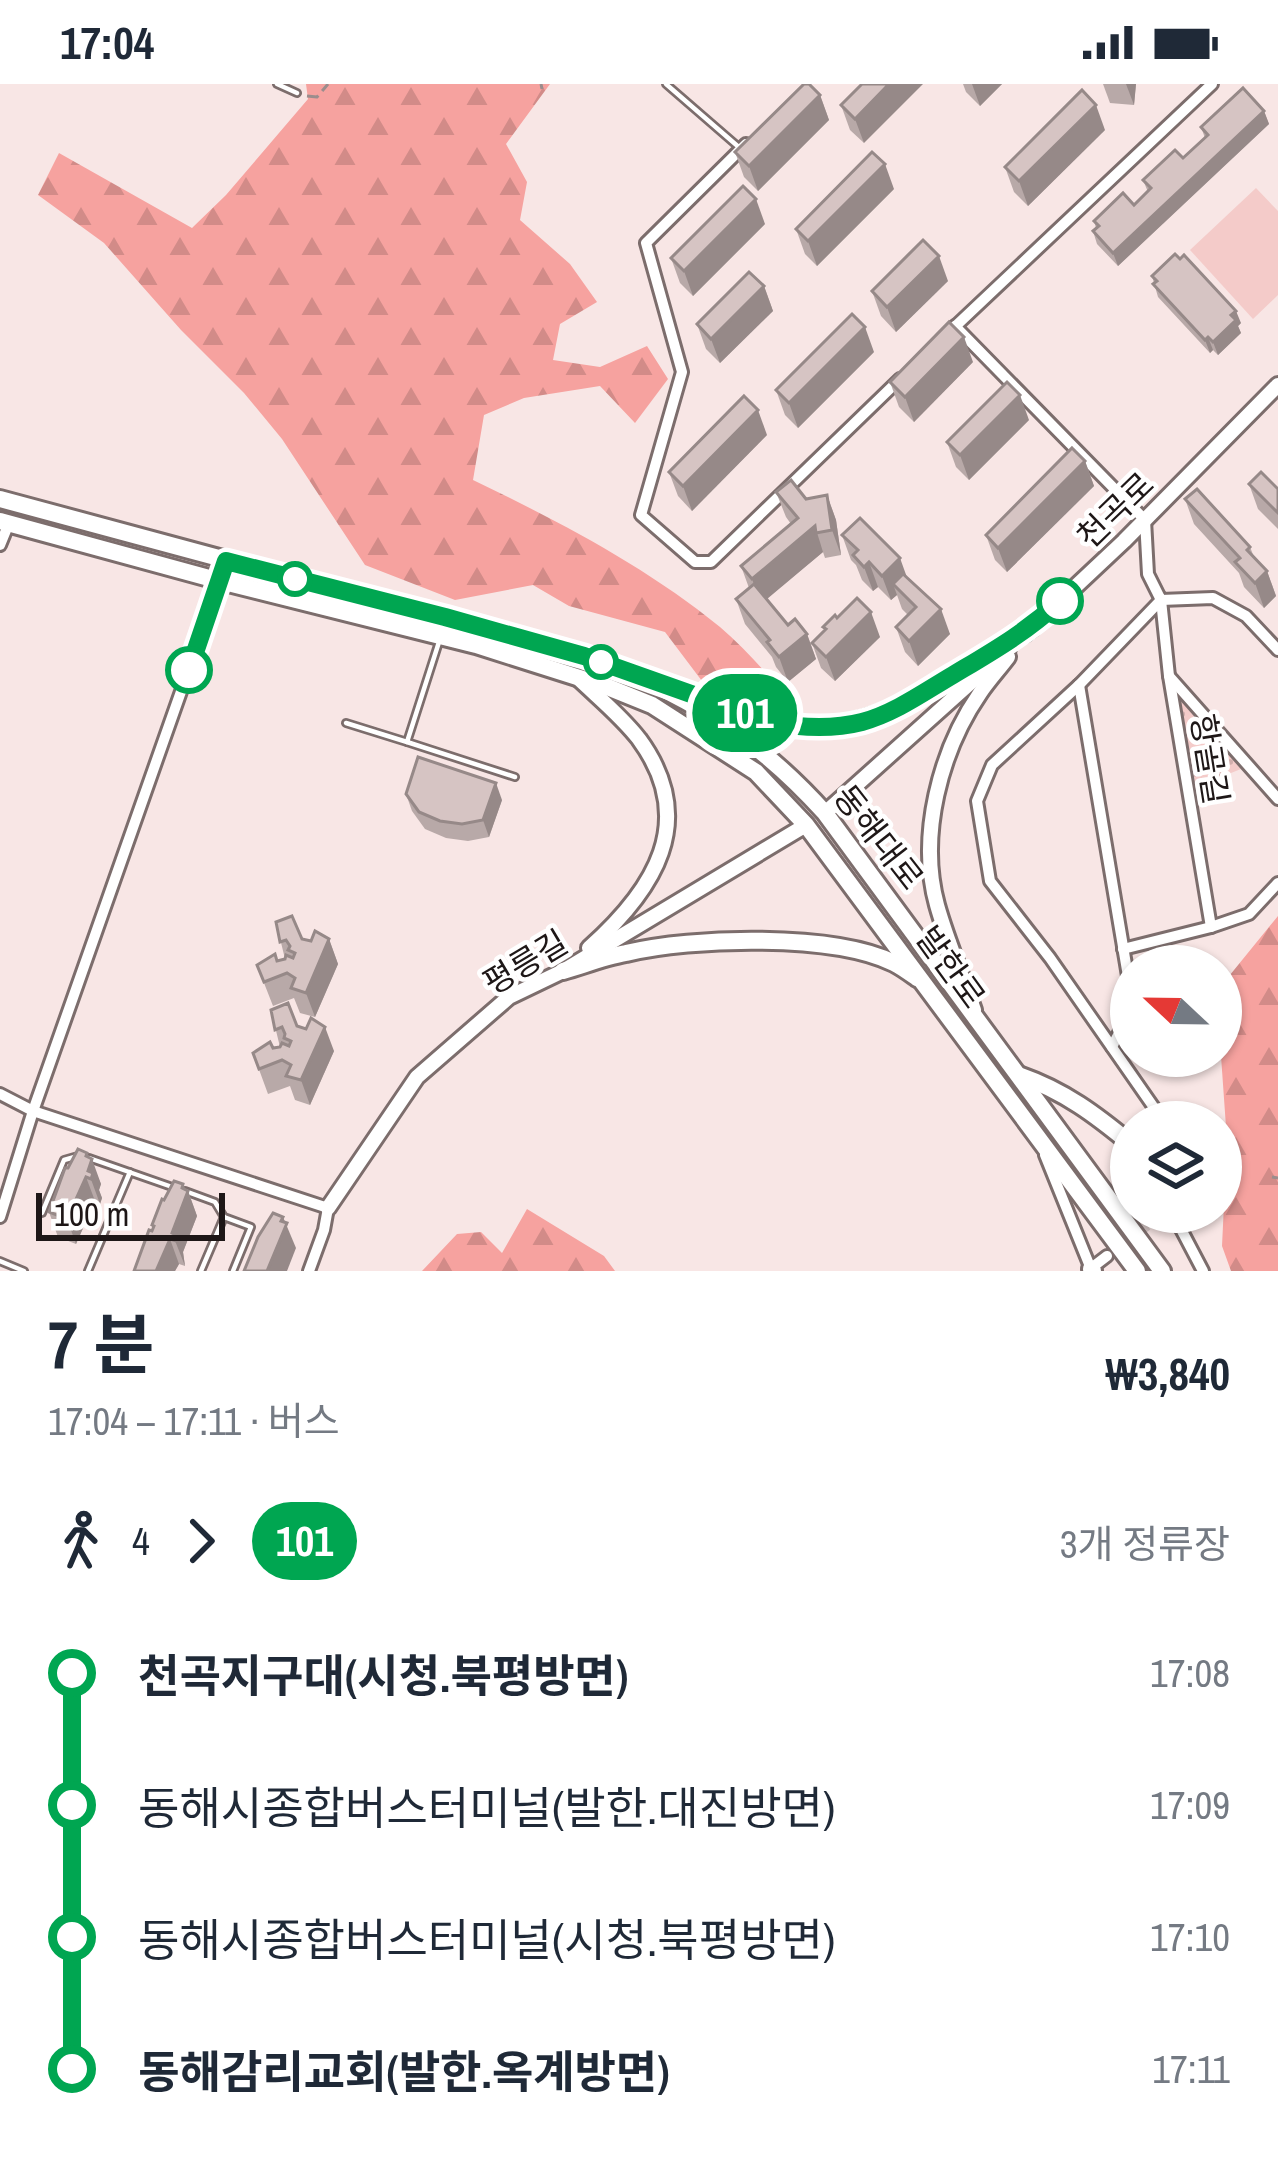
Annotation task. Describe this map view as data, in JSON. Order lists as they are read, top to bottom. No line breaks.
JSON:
{"streets":{"main road":["동해대로","발한로"],"street":["천곡로","항골길","평릉길"]},"crossings":[["천곡로","항골길"],["천곡로","동해대로"],["평릉길","발한로"]],"lines":["bus line 101"],"scale_bar":"100 m","north":"left","page":{"status":"17:04","on_map":"101","scale":"100 m","heading":["7 분","17:04 – 17:11 · 버스","₩3,840"],"legs":["4","101","3개 정류장"],"list":[{"name":"천곡지구대(시청.북평방면)","value":"17:08"},{"name":"동해시종합버스터미널(발한.대진방면)","value":"17:09"},{"name":"동해시종합버스터미널(시청.북평방면)","value":"17:10"},{"name":"동해감리교회(발한.옥계방면)","value":"17:11"}]}}
